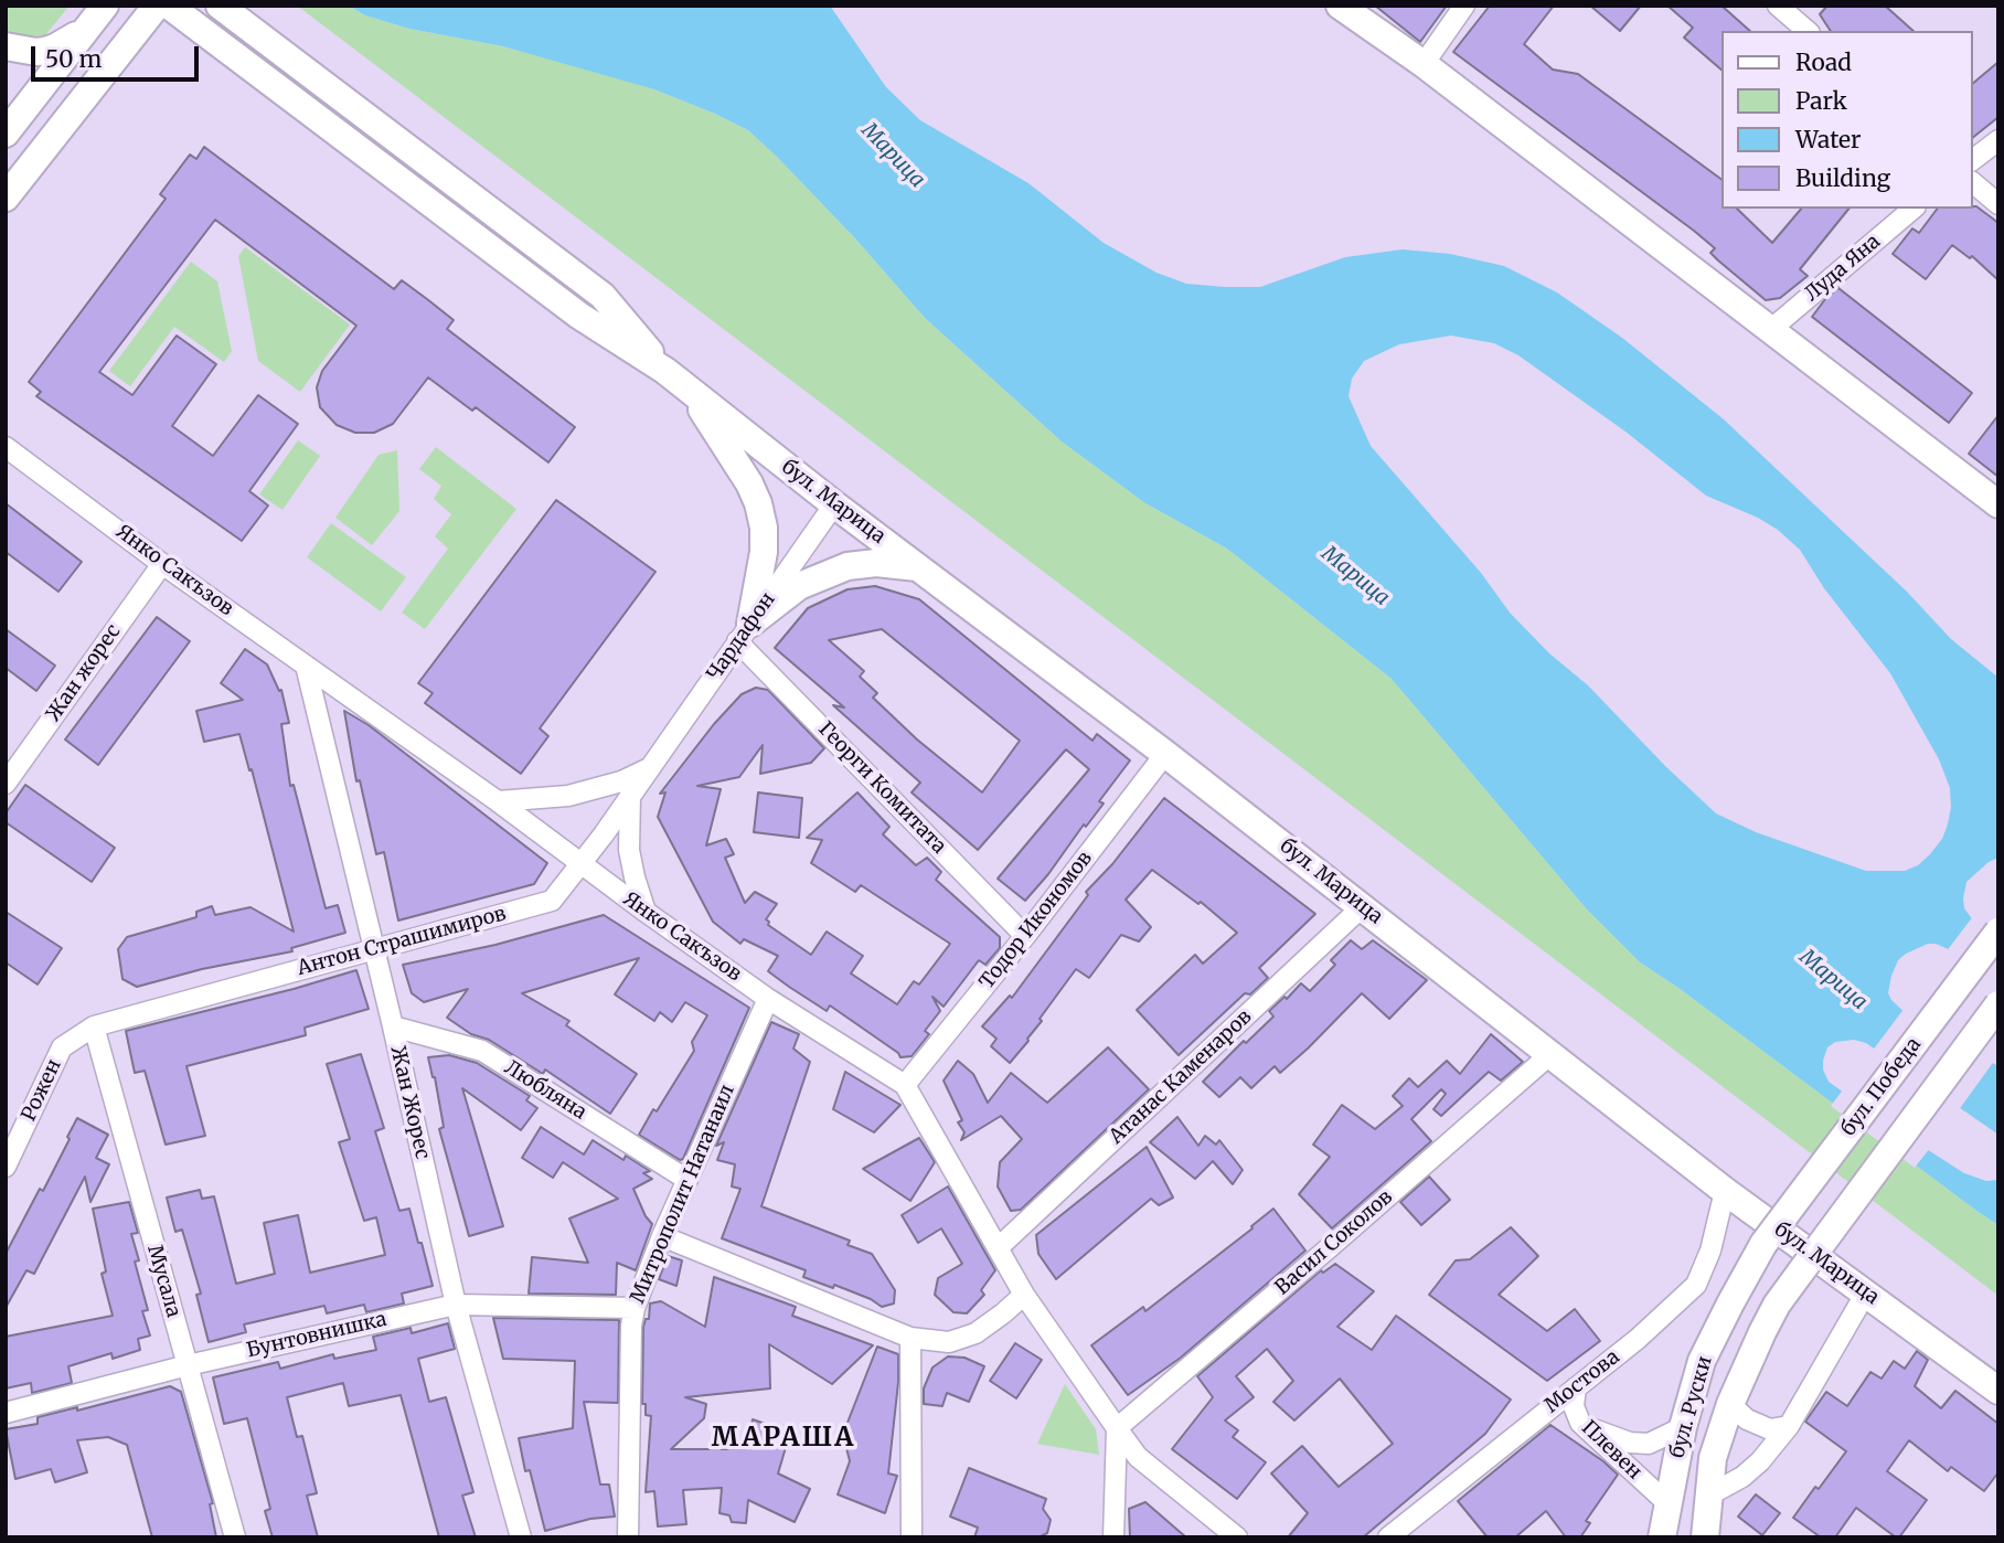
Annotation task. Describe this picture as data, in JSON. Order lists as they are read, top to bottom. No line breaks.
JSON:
{"streets":{"street":["Луда Яна","бул. Марица","Янко Сакъзов","Чардафон","Жан жорес","Георги Комитата","Тодор Икономов","Антон Страшимиров","Атанас Каменаров","бул. Победа","Рожен","Любляна","Жан Жорес","Митрополит Натанаил","Васил Соколов","Мусала","Бунтовнишка","Мостова","бул. Руски","Плевен"]},"crossings":[["бул. Марица","Чардафон"],["бул. Марица","Тодор Икономов"],["бул. Марица","Атанас Каменаров"],["бул. Марица","Васил Соколов"],["бул. Марица","Мостова"],["Янко Сакъзов","Жан жорес"],["Янко Сакъзов","Тодор Икономов"],["Янко Сакъзов","Антон Страшимиров"],["Янко Сакъзов","Атанас Каменаров"],["Янко Сакъзов","Жан Жорес"],["Янко Сакъзов","Митрополит Натанаил"],["Янко Сакъзов","Васил Соколов"],["Чардафон","Георги Комитата"],["Чардафон","Антон Страшимиров"],["Георги Комитата","Тодор Икономов"],["Антон Страшимиров","Рожен"],["Антон Страшимиров","Жан Жорес"],["Антон Страшимиров","Мусала"],["бул. Победа","бул. Руски"],["Рожен","Мусала"],["Любляна","Жан Жорес"],["Любляна","Митрополит Натанаил"],["Жан Жорес","Бунтовнишка"],["Митрополит Натанаил","Бунтовнишка"],["Мусала","Бунтовнишка"],["Мостова","Плевен"],["бул. Руски","Плевен"]],"districts":["МАРАША"],"water":["Марица"],"legend":["Road","Park","Water","Building"],"scale_bar":"50 m"}
